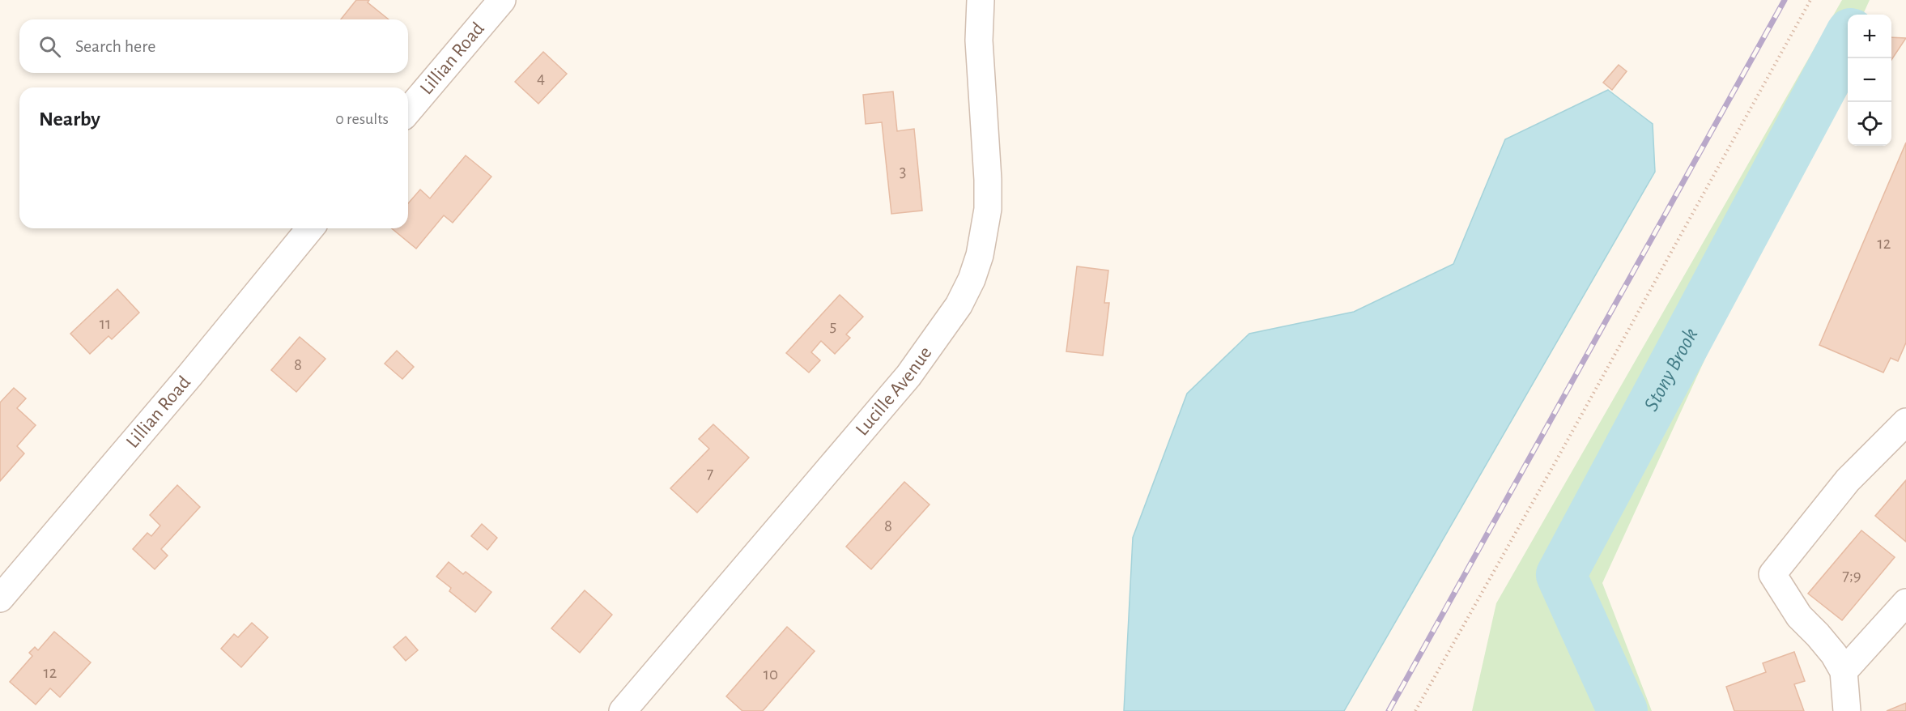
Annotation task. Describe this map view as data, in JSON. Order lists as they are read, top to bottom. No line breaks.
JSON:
{"streets":{"street":["Lillian Road","Lucille Avenue"]},"water":["Stony Brook"],"house_numbers":["4","3","12","11","5","8","7","8","7;9","12","10"],"page":{"map_buttons":["+","−"],"search":"Search here","heading":["Nearby","0 results"]}}
